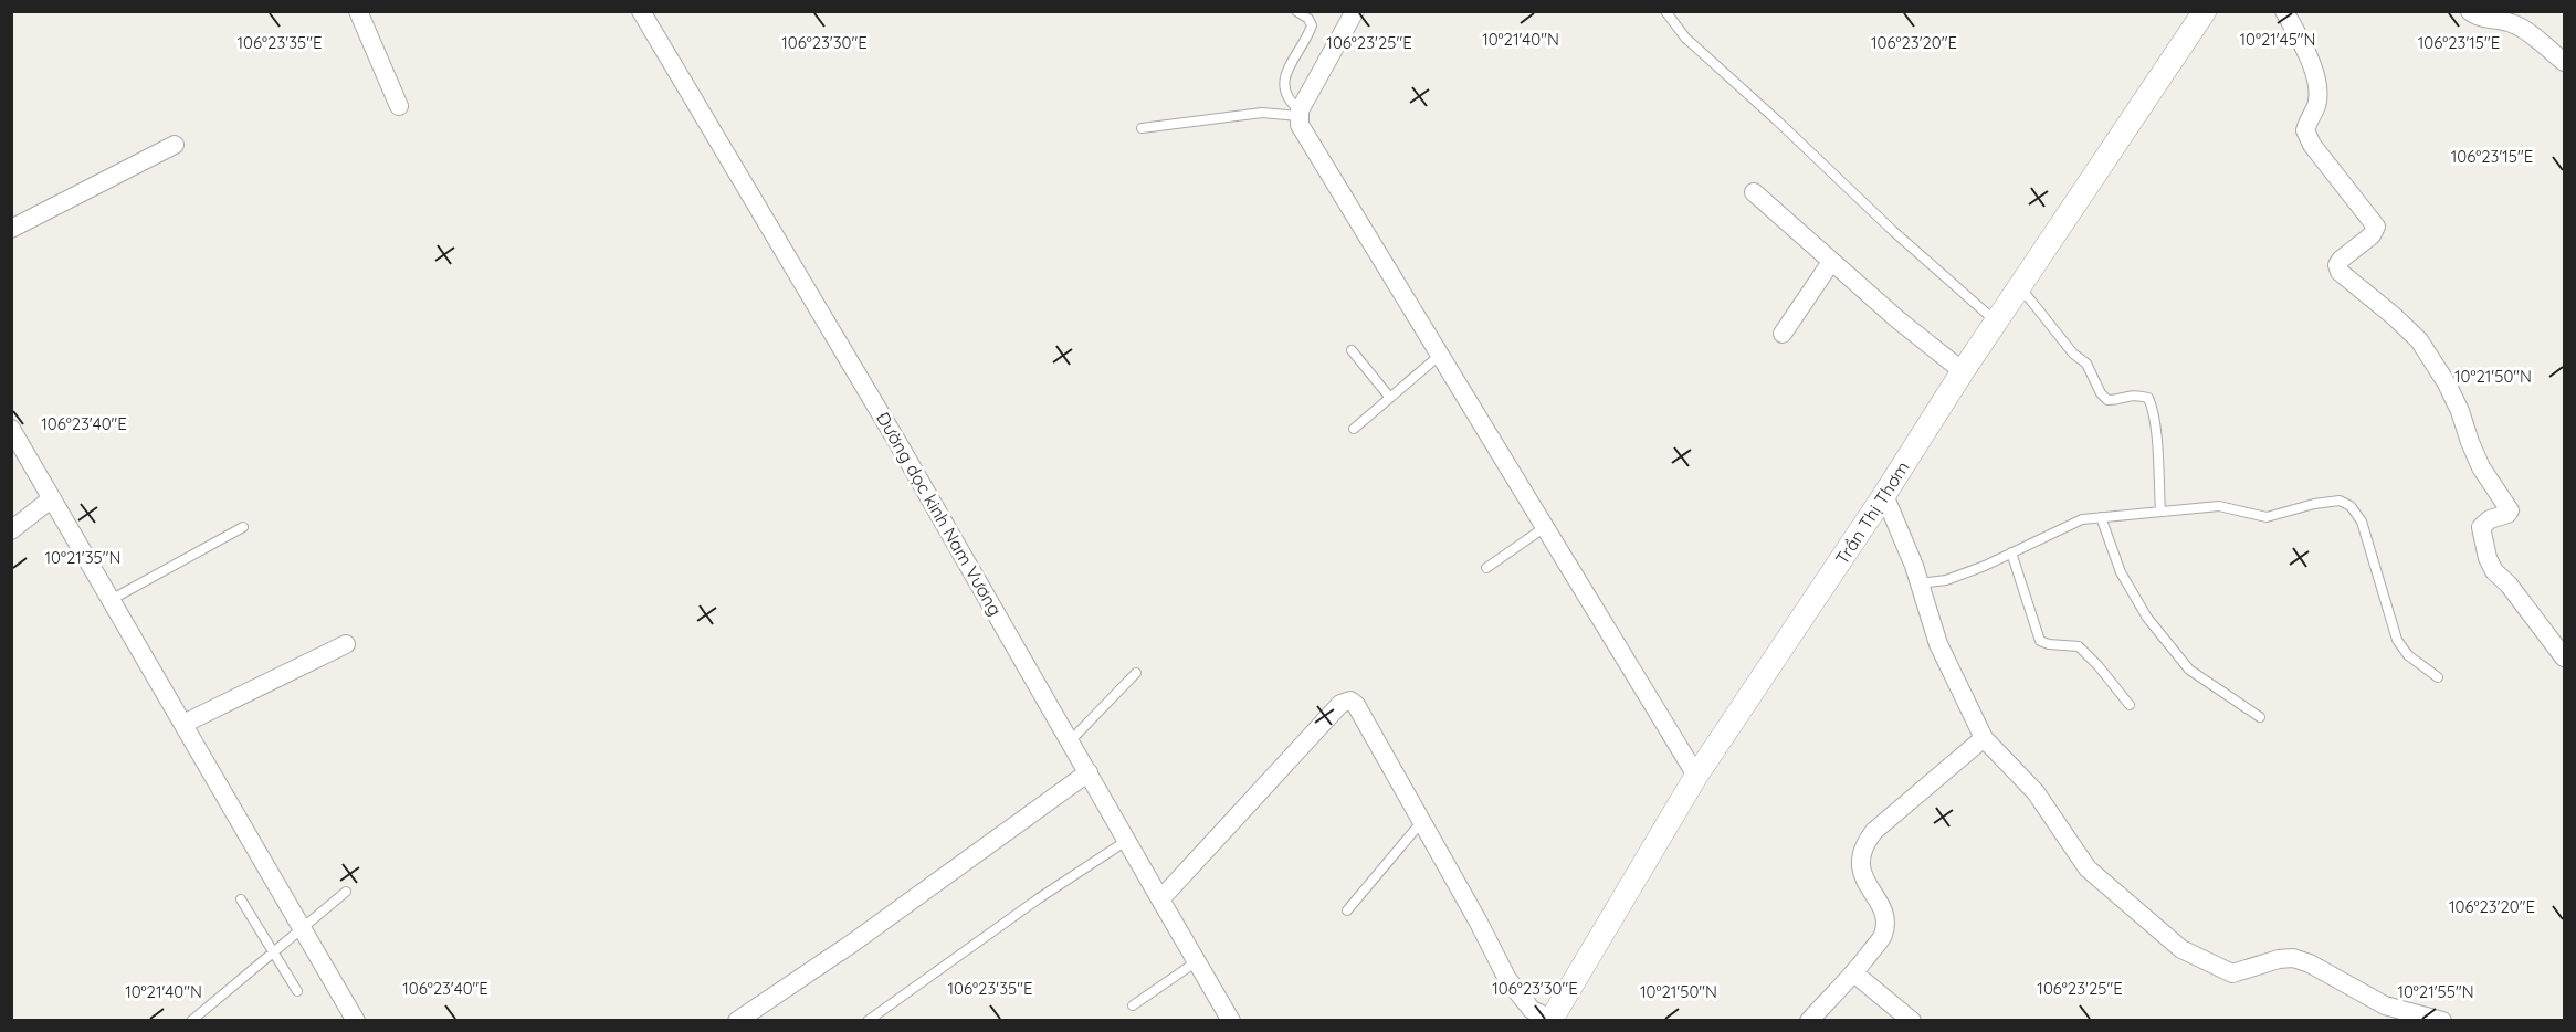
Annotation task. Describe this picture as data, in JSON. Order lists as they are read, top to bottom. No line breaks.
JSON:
{"streets":{"street":["Trần Thị Thơm","Đường dọc kinh Nam Vương"]},"coordinates":["10°21'40\"N","10°21'45\"N","106°23'35\"E","106°23'30\"E","106°23'25\"E","106°23'20\"E","106°23'15\"E","10°21'50\"N","106°23'40\"E","10°21'35\"N","10°21'55\"N"]}
